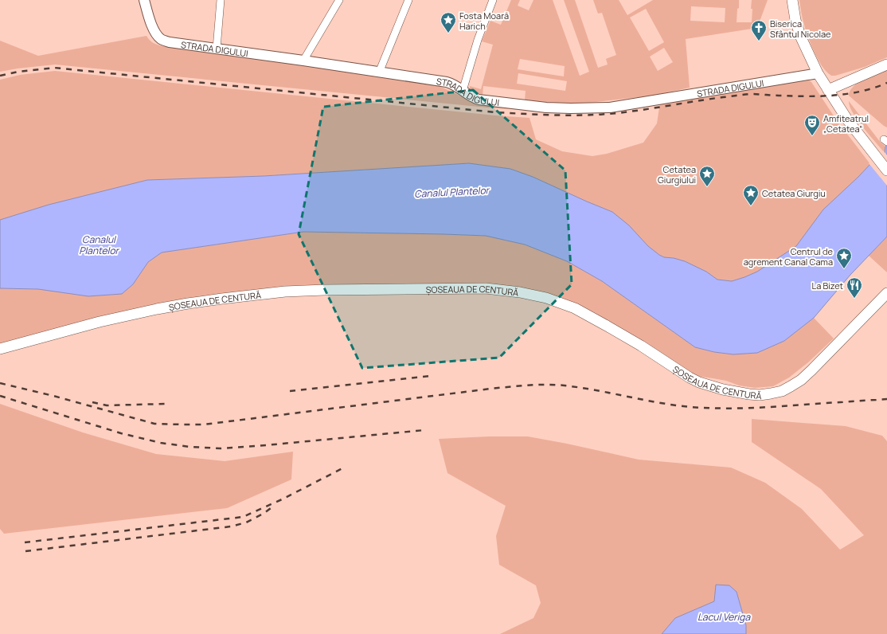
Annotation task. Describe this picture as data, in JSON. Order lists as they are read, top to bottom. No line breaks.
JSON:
{"streets":{"main road":["ȘOSEAUA DE CENTURĂ"],"street":["STRADA DIGULUI"]},"water":["Canalul Plantelor","Lacul Veriga"],"places":{"place":["Fosta Moară Harich","Cetatea Giurgiului","Cetatea Giurgiu","Centrul de agrement Canal Cama"],"church":["Biserica Sfântul Nicolae"],"theatre":["Amfiteatrul „Cetatea“"],"restaurant":["La Bizet"]}}
